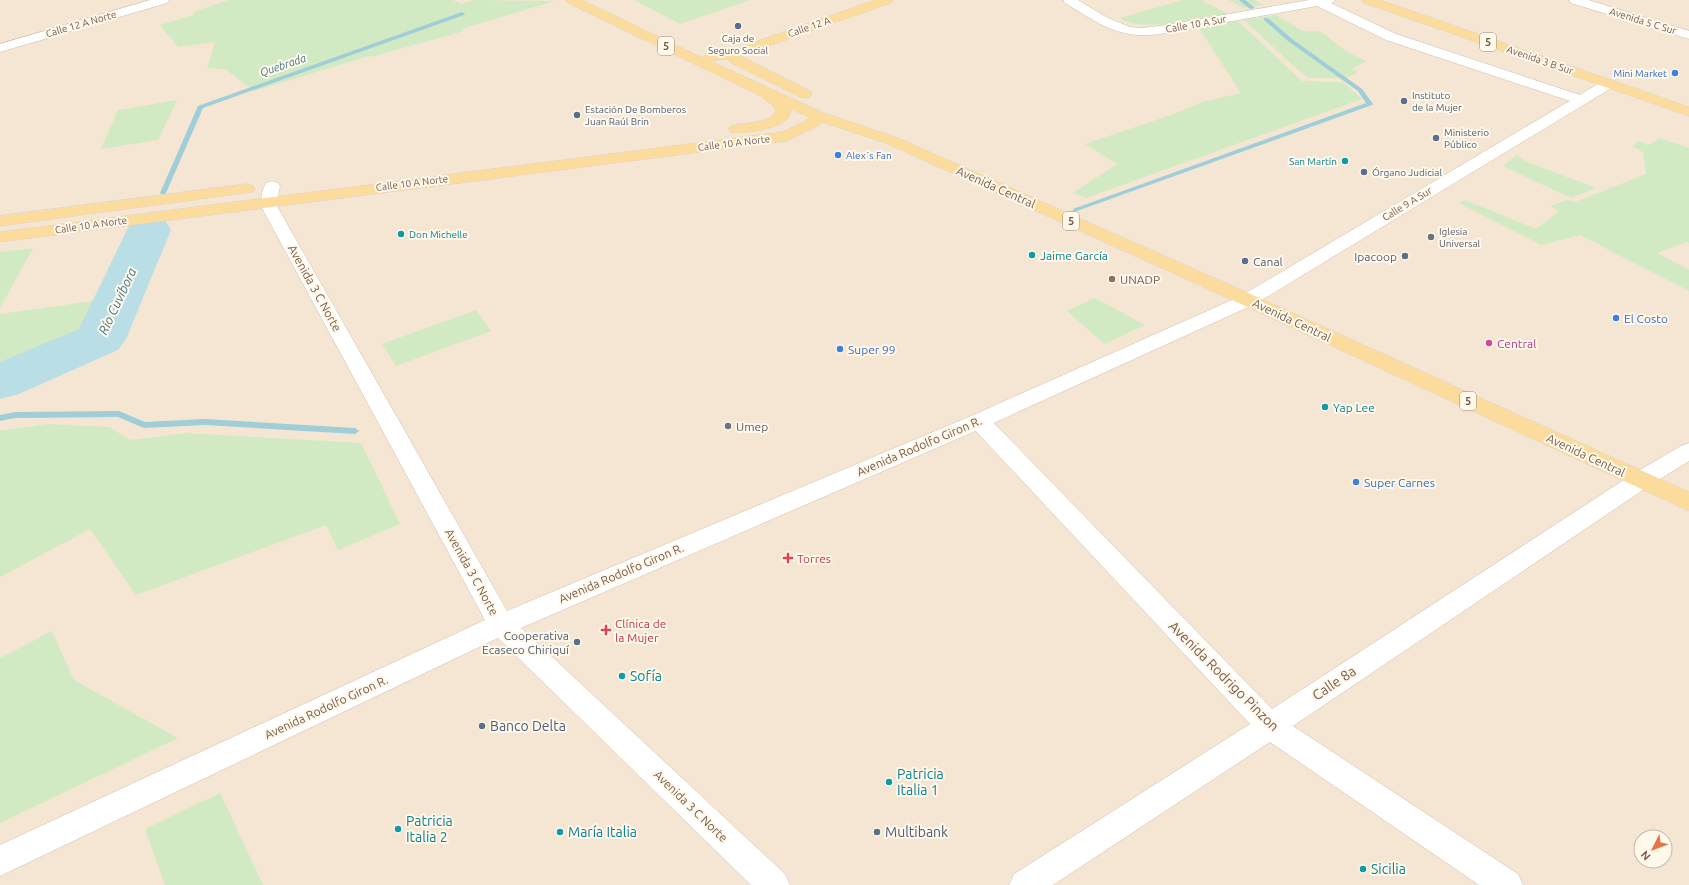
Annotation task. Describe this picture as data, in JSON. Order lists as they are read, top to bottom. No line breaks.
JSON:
{"streets":{"main road":["Calle 12 A","5","Avenida 3 B Sur","Calle 10 A Norte","Avenida Central"],"street":["Avenida 5 C Sur","Calle 12 A Norte","Calle 10 A Sur","Calle 9 A Sur","Avenida 3 C Norte","Avenida Rodolfo Giron R.","Avenida Rodrigo Pinzon","Calle 8a"]},"crossings":[["Calle 12 A","5"],["5","Calle 10 A Norte"],["5","Avenida Central"],["Avenida 3 B Sur","Calle 9 A Sur"],["Calle 10 A Norte","Avenida 3 C Norte"],["Avenida Central","Calle 9 A Sur"],["Avenida Central","Avenida Rodolfo Giron R."],["Avenida Central","Calle 8a"],["Calle 9 A Sur","Avenida Rodolfo Giron R."],["Avenida 3 C Norte","Avenida Rodolfo Giron R."],["Avenida Rodolfo Giron R.","Avenida Rodrigo Pinzon"],["Avenida Rodrigo Pinzon","Calle 8a"]],"water":["Quebrada","Río Cuvíbora"],"places":{"other":["Caja de Seguro Social","Mini Market","Instituto de la Mujer","Estación De Bomberos Juan Raúl Brin","Ministerio Público","Alex´s Fan","San Martín","Órgano Judicial","Don Michelle","Iglesia Universal","Jaime García","Ipacoop","Canal","UNADP","El Costo","Central","Super 99","Yap Lee","Umep","Super Carnes","Cooperativa Ecaseco Chiriquí","Sofía","Banco Delta","Patricia Italia 1","Patricia Italia 2","María Italia","Multibank","Sicilia"],"health":["Torres","Clínica de la Mujer"]},"north":"bottom left"}
